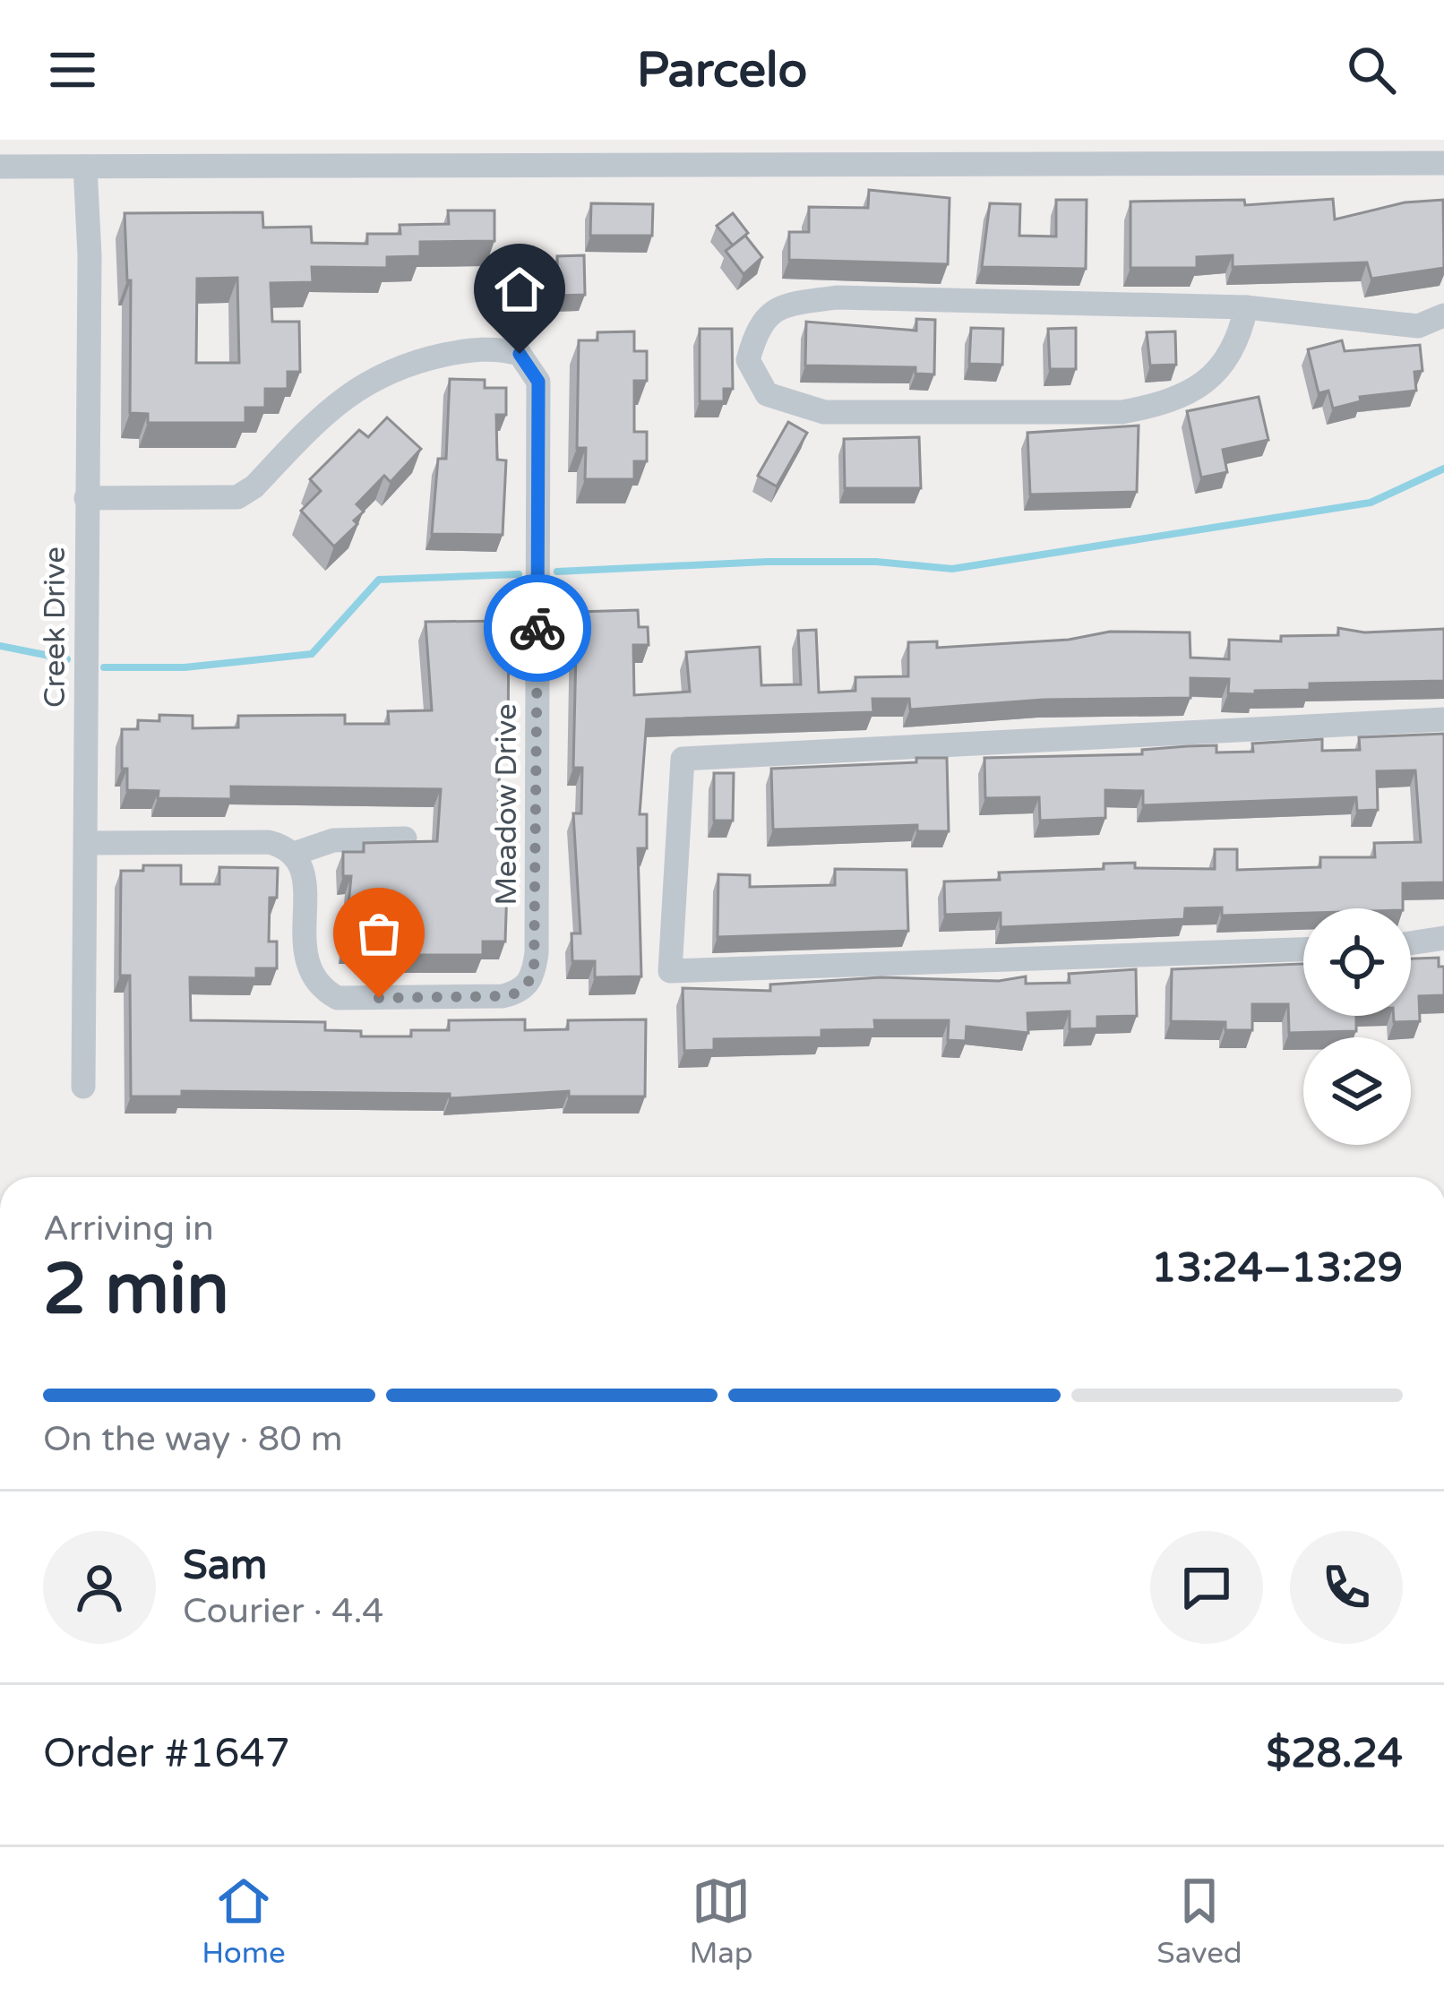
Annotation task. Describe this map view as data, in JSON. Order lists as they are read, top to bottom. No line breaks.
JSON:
{"streets":{"street":["Creek Drive","Meadow Drive"]},"crossings":[["Creek Drive","Meadow Drive"]],"page":{"header":"Parcelo","heading":["2 min","Arriving in","13:24–13:29"],"panel":["Sam","Courier · 4.4","Order #1647","$28.24"],"bar":"On the way · 80 m","tabs":["Home","Map","Saved"]}}
